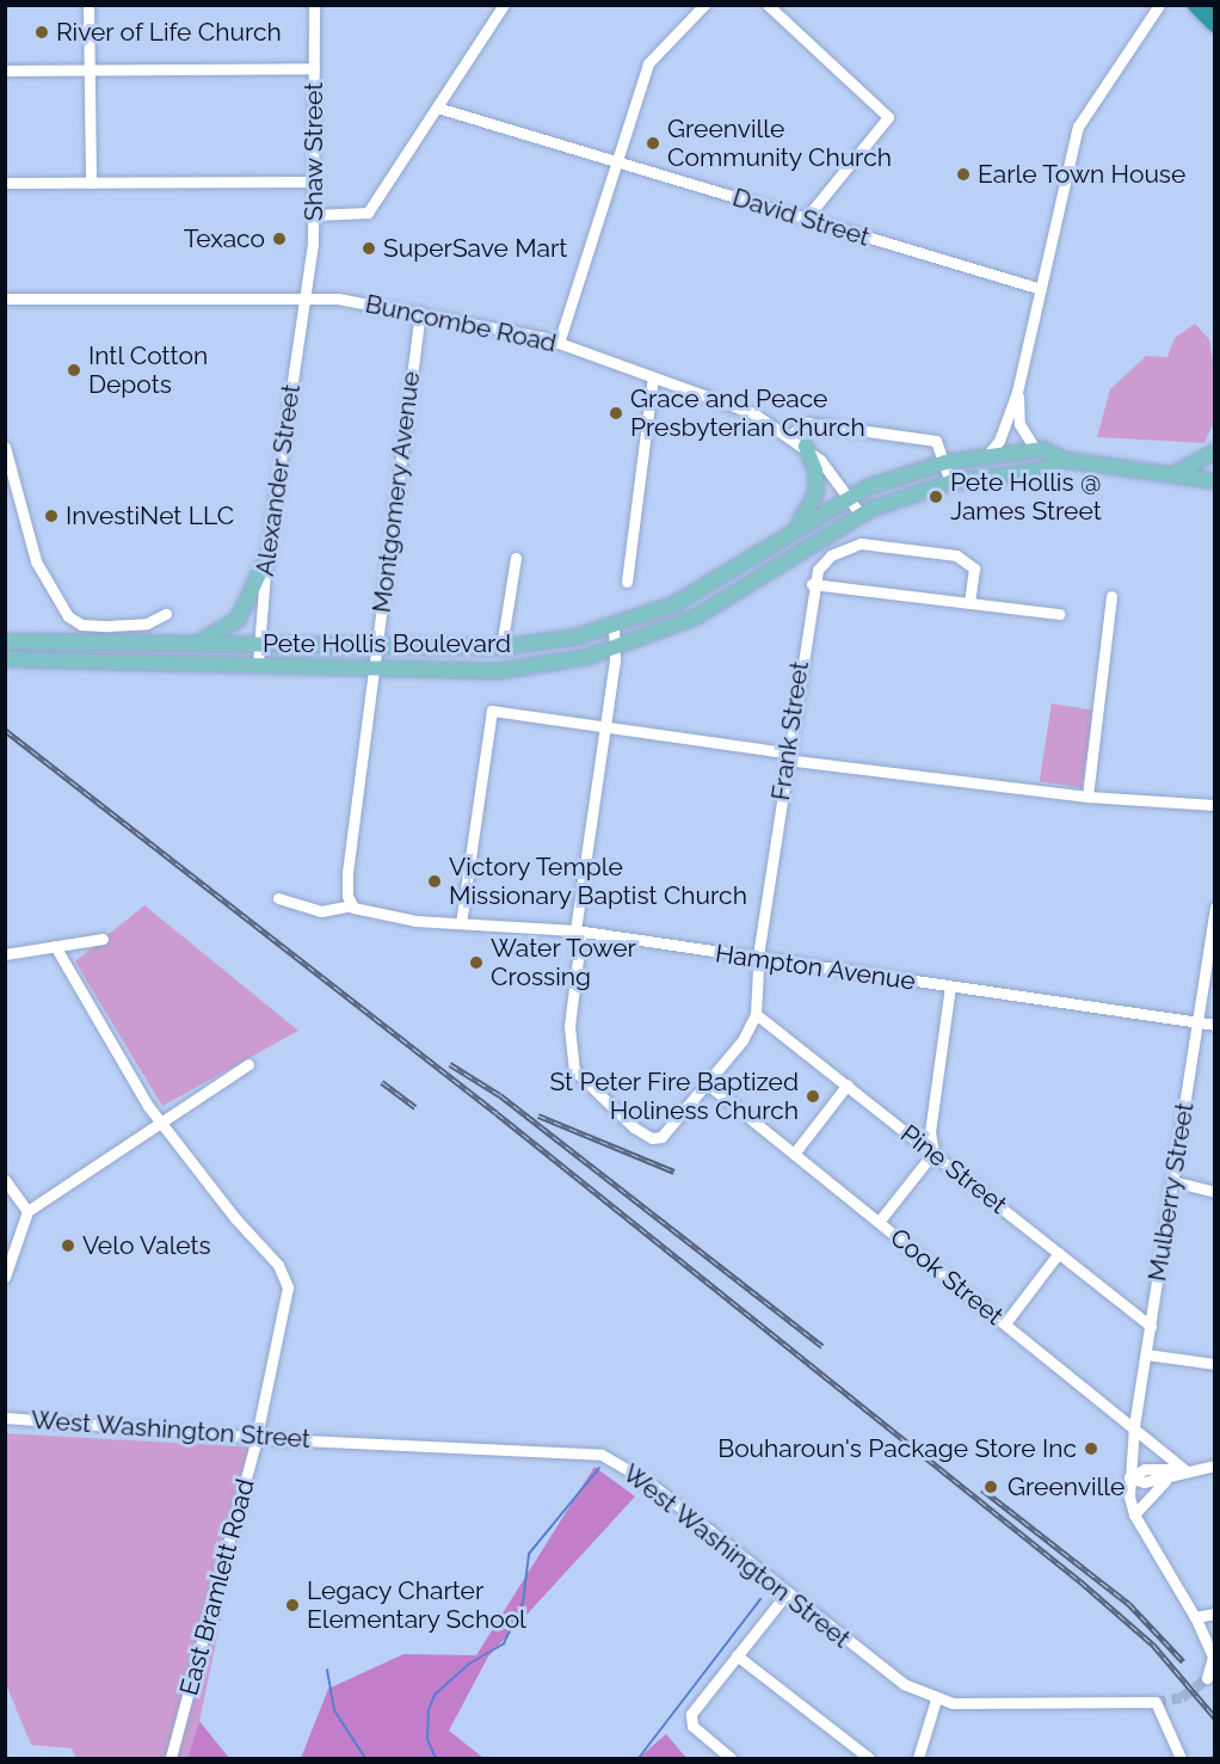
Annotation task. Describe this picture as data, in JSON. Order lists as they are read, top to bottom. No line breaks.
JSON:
{"streets":{"main road":["Pete Hollis Boulevard"],"street":["Shaw Street","David Street","Buncombe Road","Alexander Street","Montgomery Avenue","Frank Street","Hampton Avenue","Pine Street","Mulberry Street","Cook Street","West Washington Street","East Bramlett Road"]},"crossings":[["Shaw Street","Buncombe Road"],["Shaw Street","Alexander Street"],["Buncombe Road","Alexander Street"],["Buncombe Road","Montgomery Avenue"],["Buncombe Road","Pete Hollis Boulevard"],["Alexander Street","Pete Hollis Boulevard"],["Montgomery Avenue","Pete Hollis Boulevard"],["Montgomery Avenue","Hampton Avenue"],["Frank Street","Hampton Avenue"],["Frank Street","Pine Street"],["Hampton Avenue","Mulberry Street"],["Pine Street","Mulberry Street"],["Mulberry Street","Cook Street"],["West Washington Street","East Bramlett Road"]],"places":["River of Life Church","Greenville Community Church","Earle Town House","Texaco","SuperSave Mart","Intl Cotton Depots","Grace and Peace Presbyterian Church","Pete Hollis @ James Street","InvestiNet LLC","Victory Temple Missionary Baptist Church","Water Tower Crossing","St Peter Fire Baptized Holiness Church","Velo Valets","Bouharoun's Package Store Inc","Greenville","Legacy Charter Elementary School"]}
